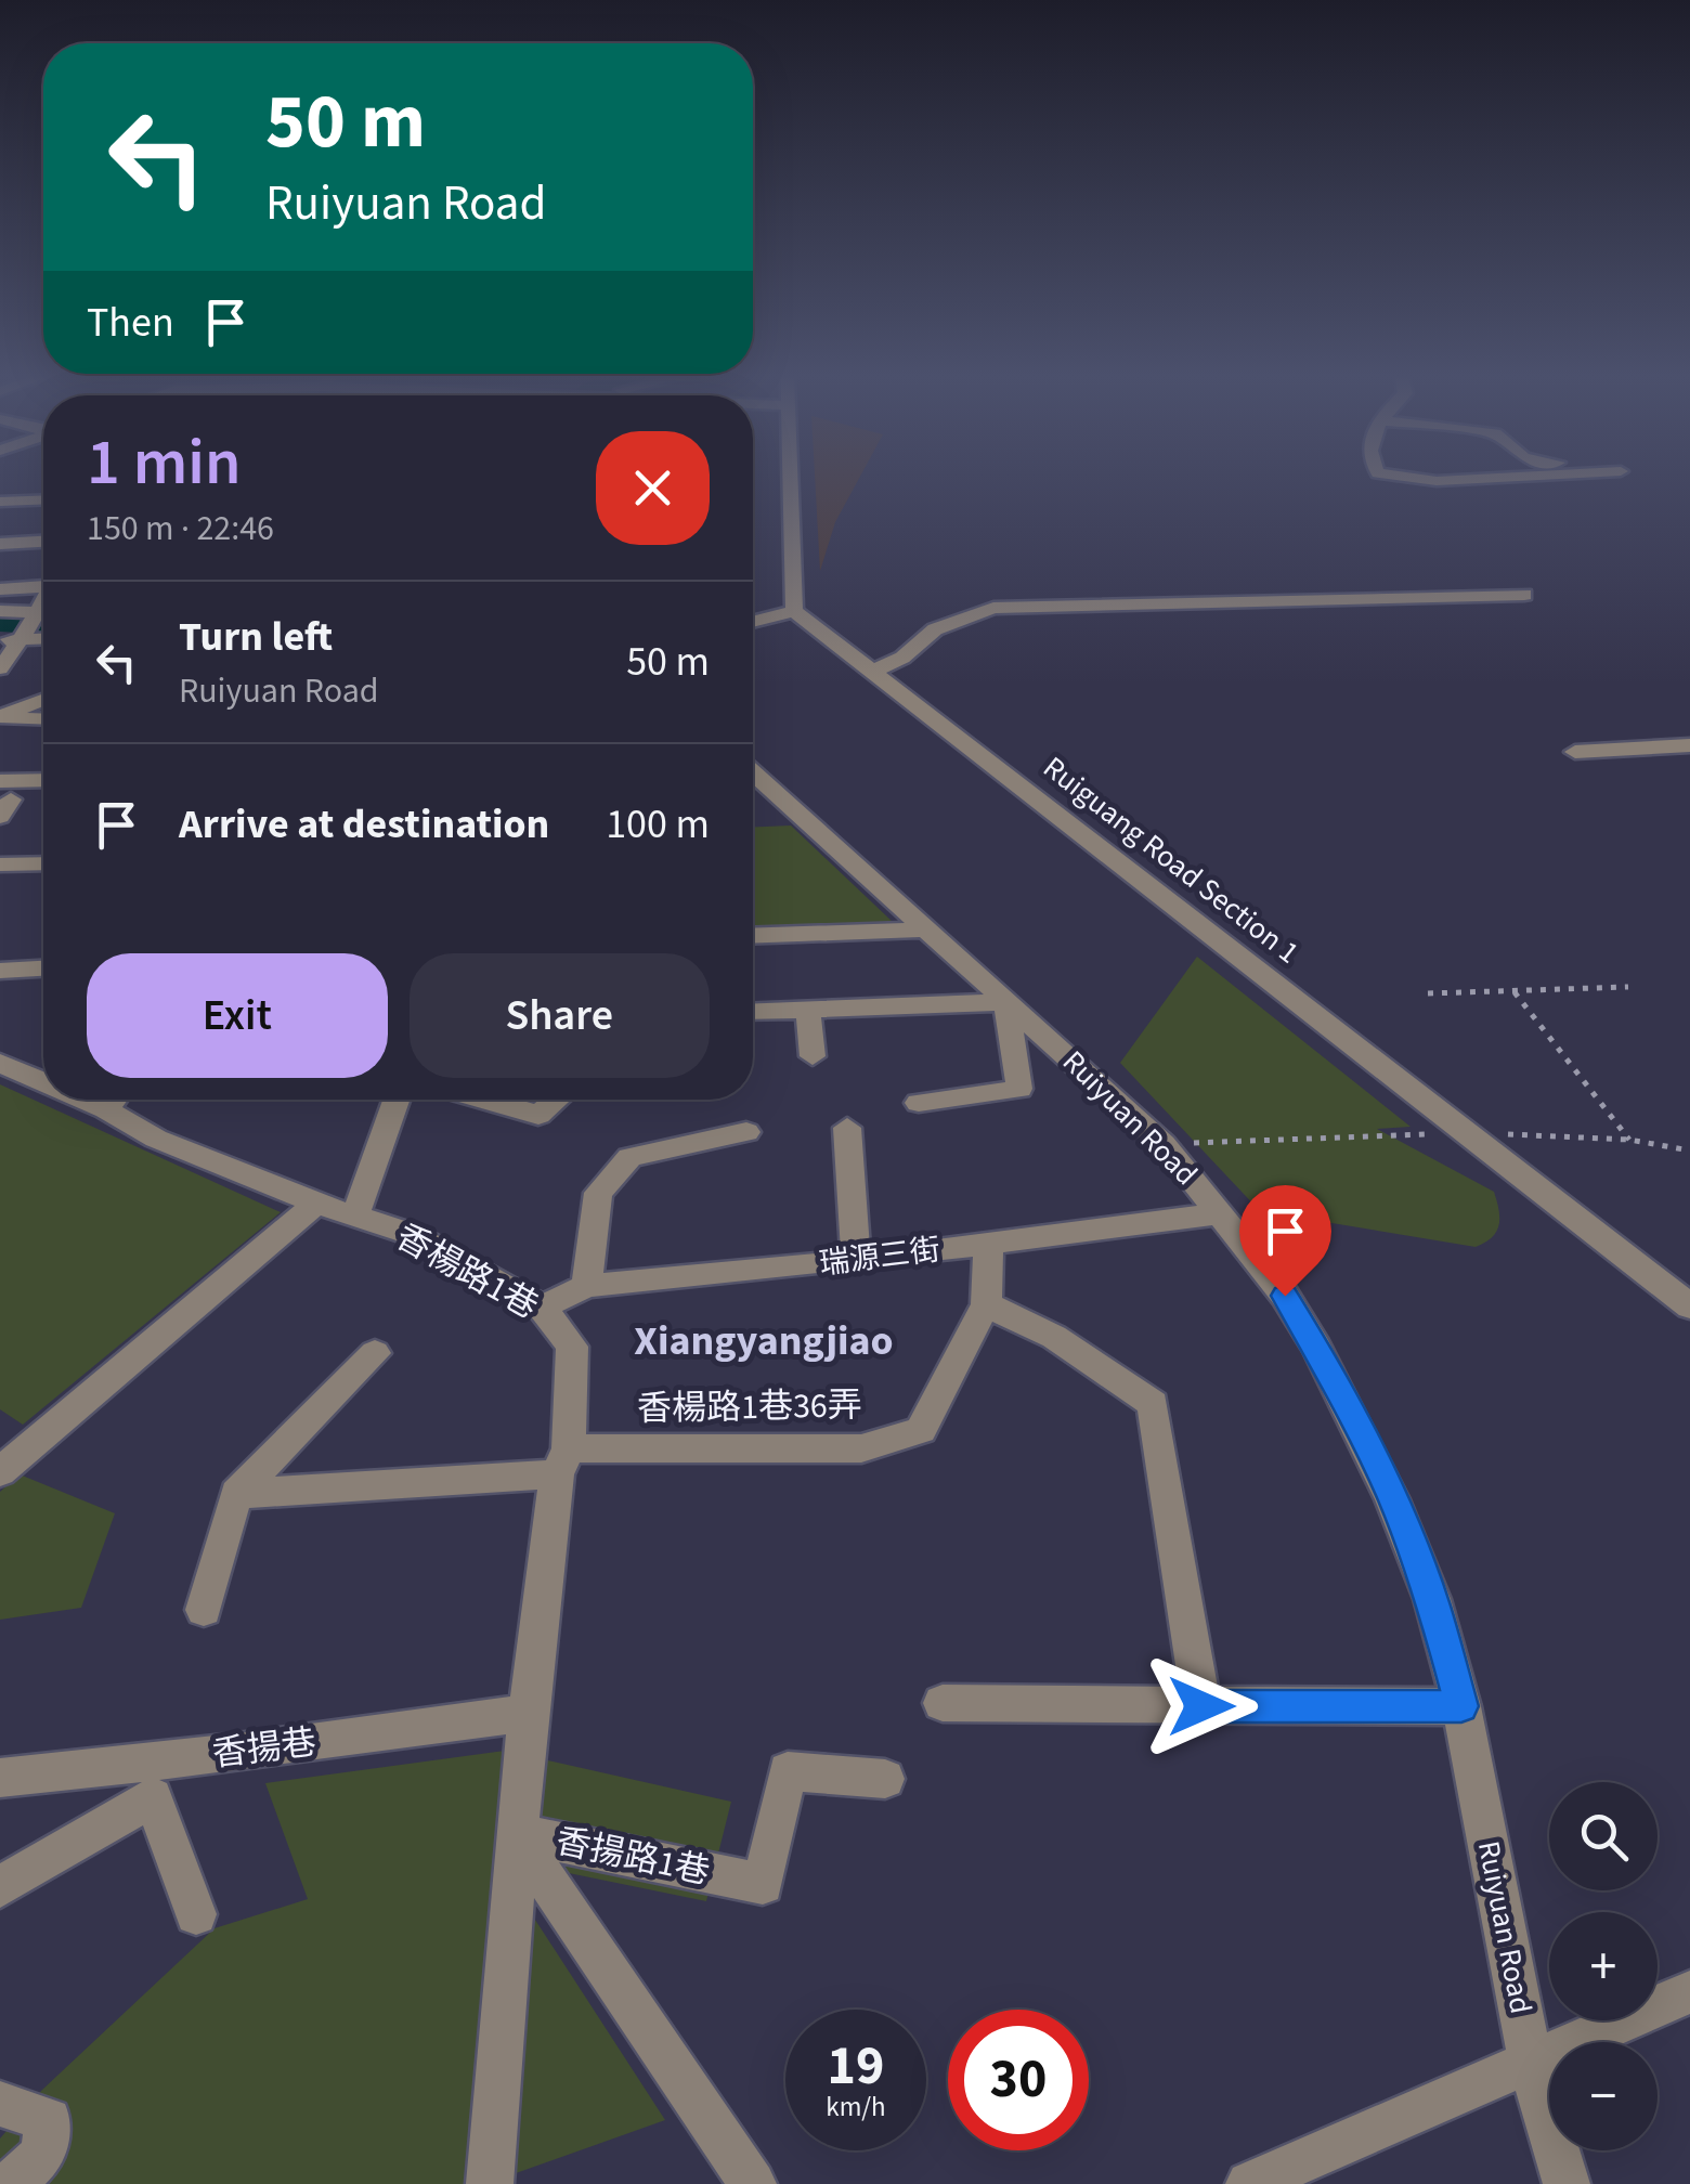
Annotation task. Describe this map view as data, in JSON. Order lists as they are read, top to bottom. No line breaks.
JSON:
{"streets":{"street":["Ruiguang Road Section 1","Ruiyuan Road","瑞源三街","香楊路1巷","香楊路1巷36弄","香揚巷","香揚路1巷"]},"crossings":[["Ruiyuan Road","瑞源三街"],["瑞源三街","香楊路1巷"],["瑞源三街","香楊路1巷36弄"],["香楊路1巷","香楊路1巷36弄"],["香楊路1巷","香揚巷"],["香楊路1巷","香揚路1巷"]],"districts":["Xiangyangjiao"],"page":{"turn":["50 m","Ruiyuan Road"],"then":"Then","heading":["1 min","150 m · 22:46"],"list":[{"name":"Turn left","note":"Ruiyuan Road","value":"50 m"},{"name":"Arrive at destination","value":"100 m"}],"buttons":["Exit","Share"],"map_buttons":["+","−"],"speed":"19 km/h","limit":"30"}}
